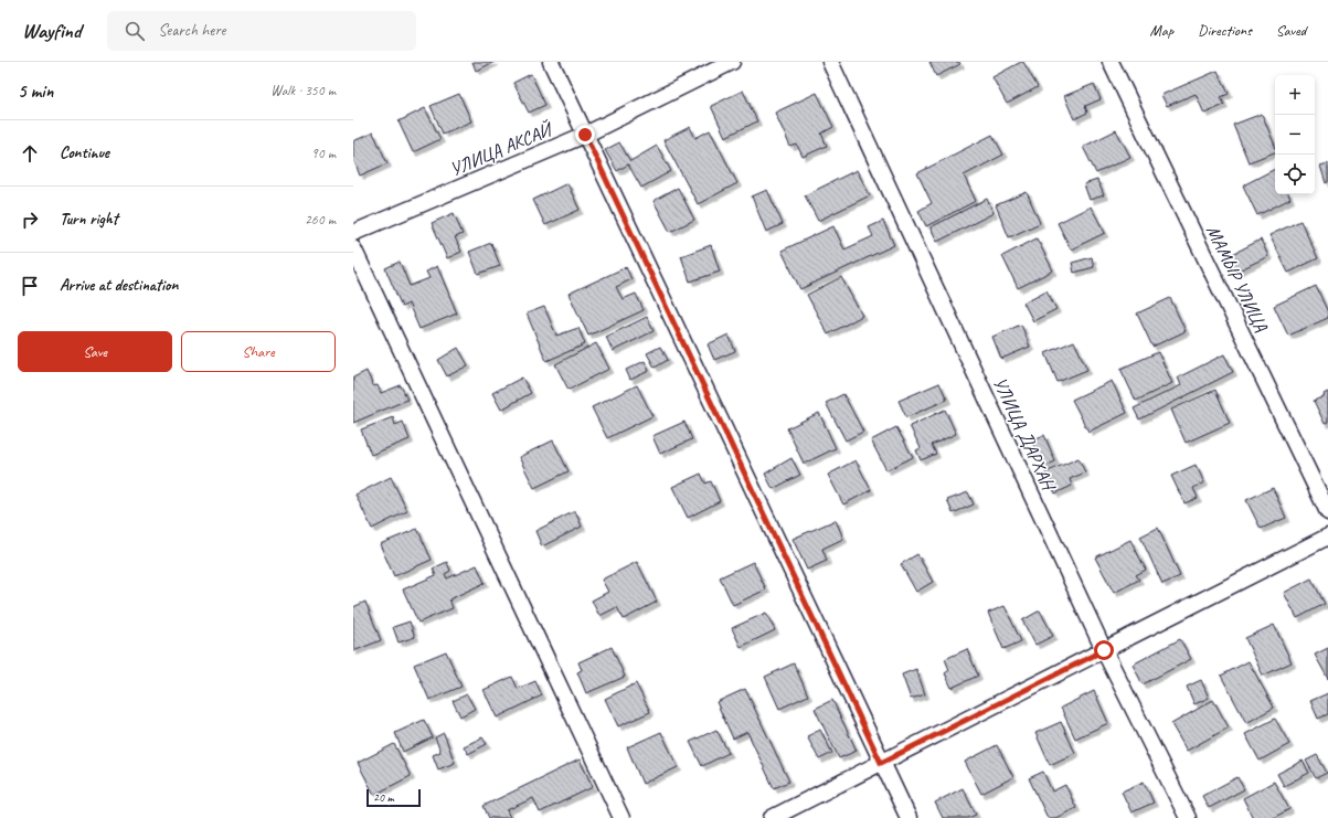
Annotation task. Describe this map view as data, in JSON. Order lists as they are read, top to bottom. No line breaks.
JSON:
{"streets":{"street":["УЛИЦА АКСАЙ","МАМЫР УЛИЦА","УЛИЦА ДАРХАН"]},"scale_bar":"20 m","page":{"header":"Wayfind","search":"Search here","nav":["Map","Directions","Saved"],"heading":["5 min","Walk · 350 m"],"map_buttons":["+","−"],"list":[["Continue","90 m"],["Turn right","260 m"],"Arrive at destination"],"buttons":["Save","Share"],"scale":"20 m"}}
